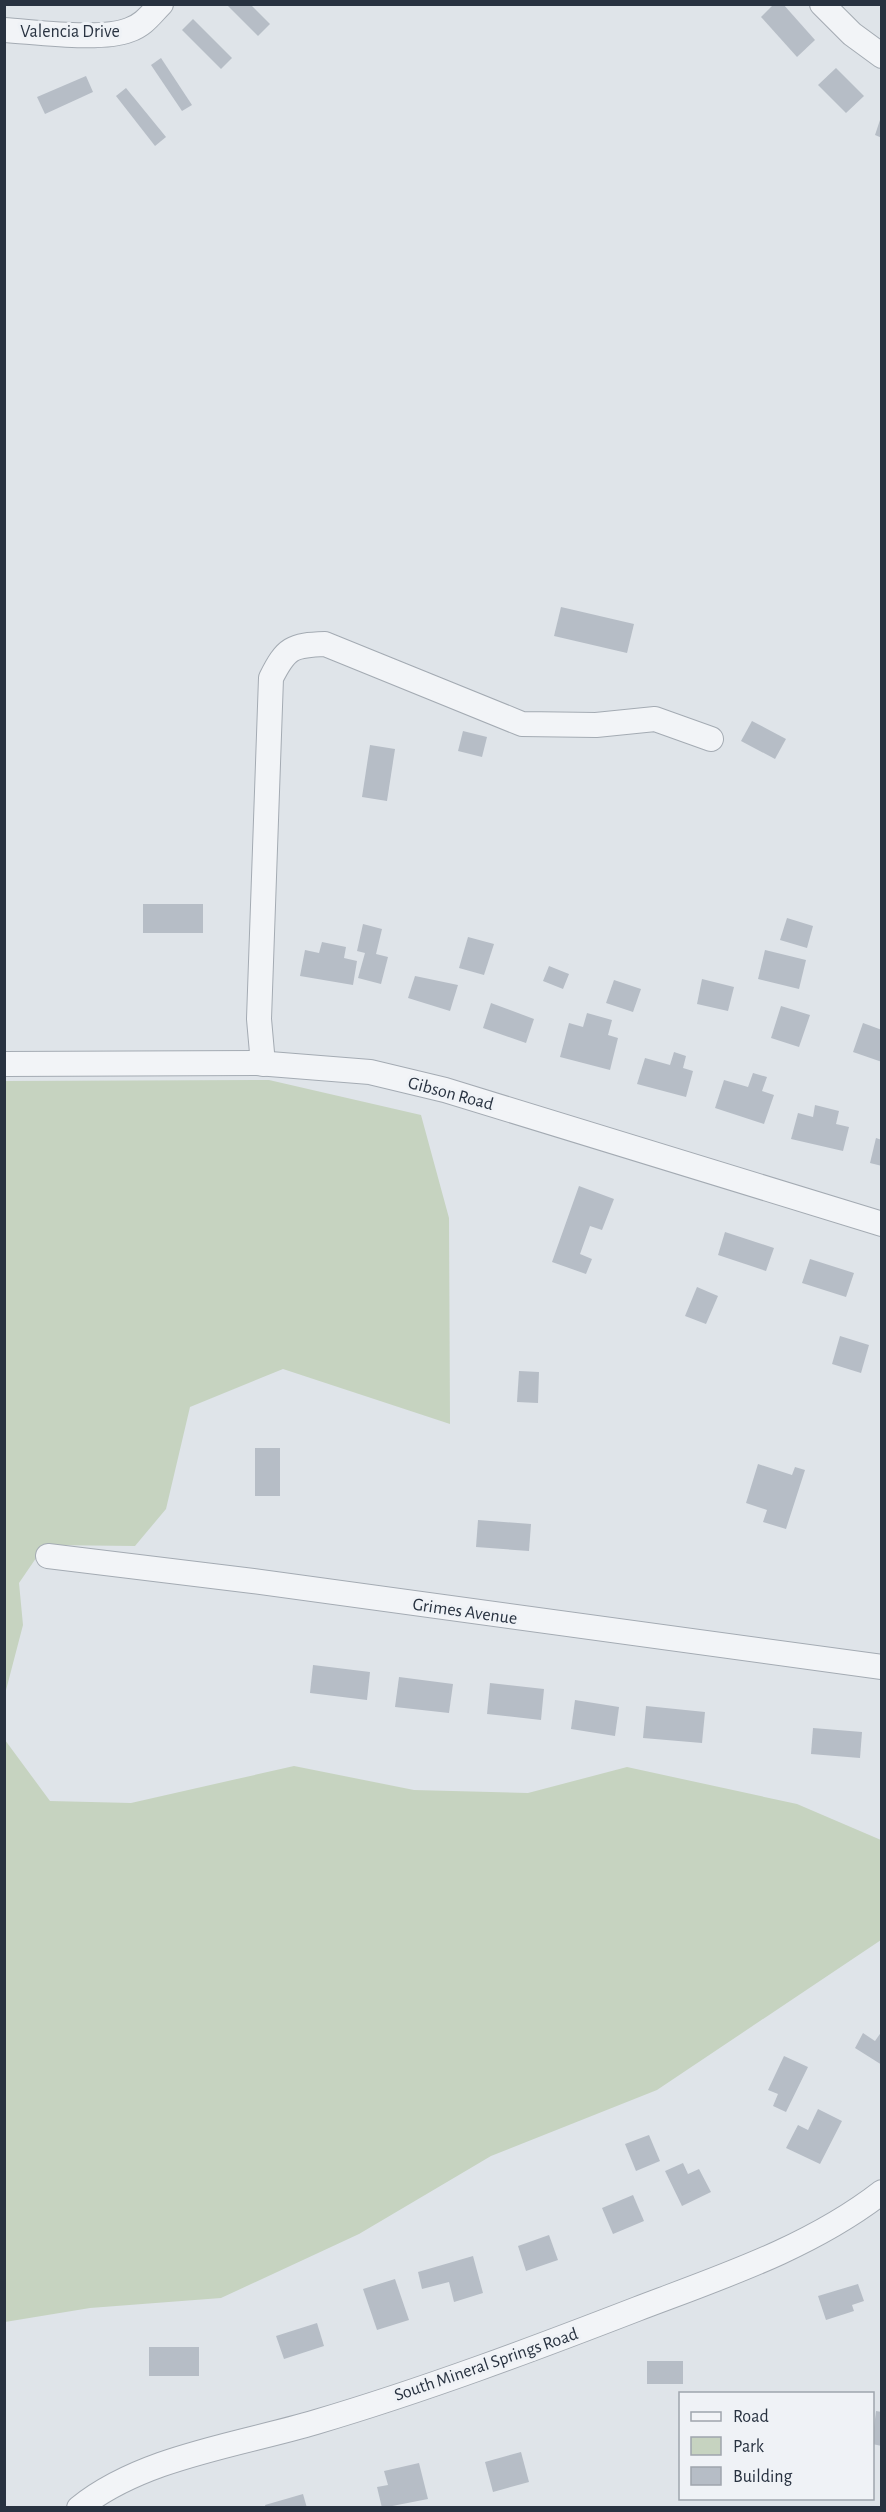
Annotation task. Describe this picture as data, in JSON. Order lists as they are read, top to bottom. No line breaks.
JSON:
{"streets":{"street":["Valencia Drive","Gibson Road","Grimes Avenue","South Mineral Springs Road"]},"legend":["Road","Park","Building"]}
